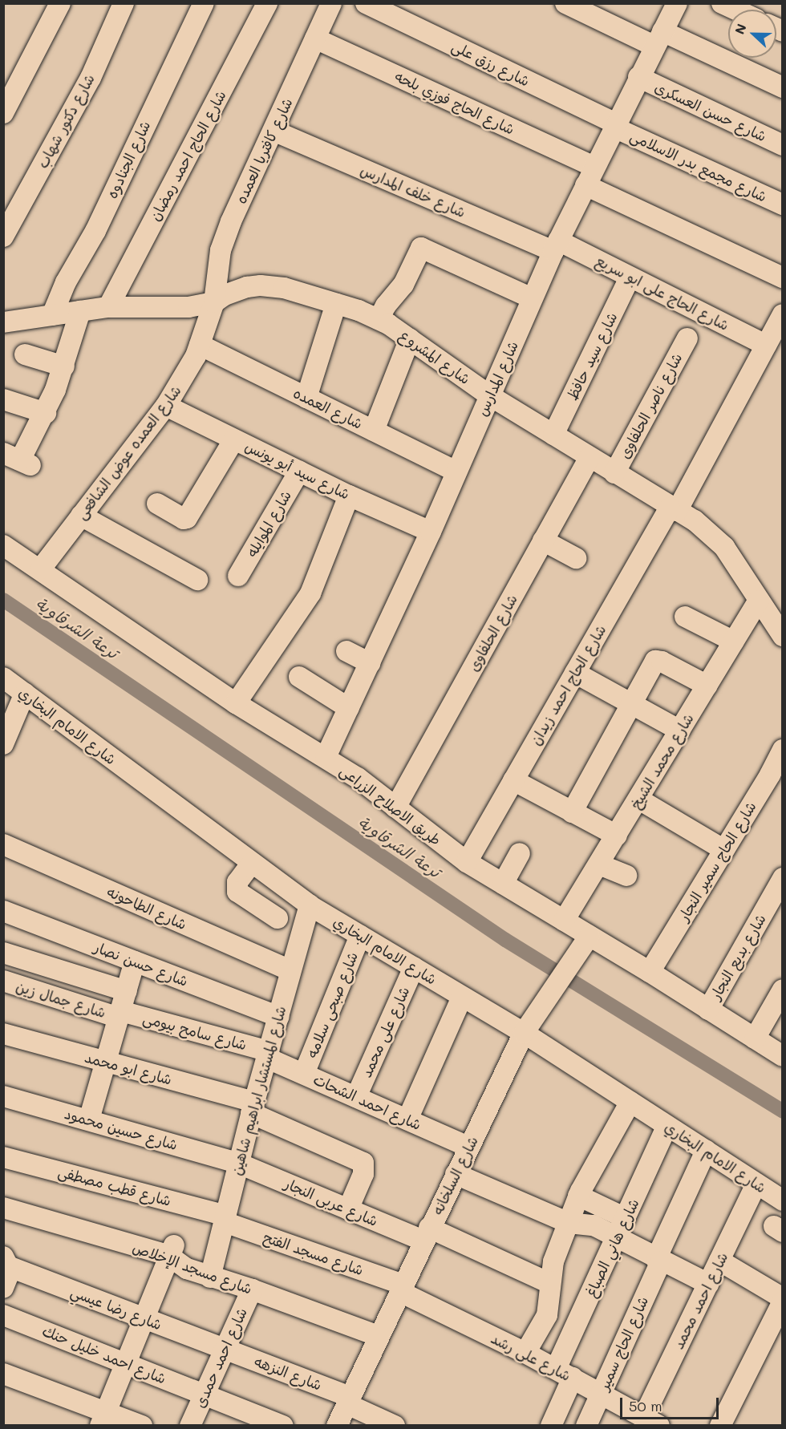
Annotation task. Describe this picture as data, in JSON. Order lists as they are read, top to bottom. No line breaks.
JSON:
{"streets":{"street":["شارع رزق على","شارع الحاج فوزي بلحه","شارع حسن العسكرى","شارع دكتور شهاب","شارع كافتريا العمده","شارع الحاج احمد رمضان","شارع الجنادوه","شارع مجمع بدر الاسلامى","شارع خلف المدارس","شارع الحاج على ابو سريع","شارع سيد حافظ","شارع المشروع","شارع المدارس","شارع ناصر الحلفاوى","شارع العمده","شارع العمده عوض الشافعى","شارع سيد أبو يونس","شارع الموايله","شارع الحلفاوى","شارع الحاج احمد زيدان","شارع الامام البخاري","شارع محمد الشيخ","طريق الاصلاح الزراعى","شارع الحاج سمير النجار","شارع الطاحونه","شارع بديع النجار","شارع حسن نصار","شارع جمال زين","شارع صبحى سلامه","شارع سامح بيومى","شارع على محمد","شارع ابو محمد","شارع المستشار ابراهيم شاهين","شارع احمد الشحات","شارع حسين محمود","شارع السلخانه","شارع قطب مصطفى","شارع عربى النجار","شارع هاني الصباغ","شارع مسجد الفتح","شارع مسجد الإخلاص","شارع احمد محمد","شارع رضا عيسي","شارع الحاج سمير","شارع احمد خليل حنك","شارع على رشد","شارع احمد حمدى","شارع النزهه"]},"crossings":[["شارع رزق على","شارع مجمع بدر الاسلامى"],["شارع رزق على","شارع المدارس"],["شارع الحاج فوزي بلحه","شارع كافتريا العمده"],["شارع الحاج فوزي بلحه","شارع المدارس"],["شارع حسن العسكرى","شارع المدارس"],["شارع كافتريا العمده","شارع خلف المدارس"],["شارع كافتريا العمده","شارع المشروع"],["شارع كافتريا العمده","شارع العمده عوض الشافعى"],["شارع الحاج احمد رمضان","شارع المشروع"],["شارع الجنادوه","شارع المشروع"],["شارع مجمع بدر الاسلامى","شارع المدارس"],["شارع خلف المدارس","شارع الحاج على ابو سريع"],["شارع خلف المدارس","شارع المدارس"],["شارع الحاج على ابو سريع","شارع سيد حافظ"],["شارع الحاج على ابو سريع","شارع المدارس"],["شارع الحاج على ابو سريع","شارع الحاج احمد زيدان"],["شارع سيد حافظ","شارع المشروع"],["شارع المشروع","شارع المدارس"],["شارع المشروع","شارع ناصر الحلفاوى"],["شارع المشروع","شارع العمده عوض الشافعى"],["شارع المشروع","شارع الحلفاوى"],["شارع المشروع","شارع الحاج احمد زيدان"],["شارع المشروع","شارع محمد الشيخ"],["شارع المدارس","شارع العمده"],["شارع المدارس","شارع سيد أبو يونس"],["شارع المدارس","طريق الاصلاح الزراعى"],["شارع العمده","شارع العمده عوض الشافعى"],["شارع العمده عوض الشافعى","شارع سيد أبو يونس"],["شارع العمده عوض الشافعى","طريق الاصلاح الزراعى"],["شارع سيد أبو يونس","شارع الموايله"],["شارع الحلفاوى","طريق الاصلاح الزراعى"],["شارع الحاج احمد زيدان","طريق الاصلاح الزراعى"],["شارع الامام البخاري","شارع صبحى سلامه"],["شارع الامام البخاري","شارع على محمد"],["شارع الامام البخاري","شارع المستشار ابراهيم شاهين"],["شارع الامام البخاري","شارع السلخانه"],["شارع الامام البخاري","شارع هاني الصباغ"],["شارع الامام البخاري","شارع احمد محمد"],["شارع الامام البخاري","شارع الحاج سمير"],["شارع محمد الشيخ","طريق الاصلاح الزراعى"],["طريق الاصلاح الزراعى","شارع الحاج سمير النجار"],["طريق الاصلاح الزراعى","شارع بديع النجار"],["طريق الاصلاح الزراعى","شارع السلخانه"],["شارع الطاحونه","شارع المستشار ابراهيم شاهين"],["شارع حسن نصار","شارع المستشار ابراهيم شاهين"],["شارع جمال زين","شارع سامح بيومى"],["شارع صبحى سلامه","شارع احمد الشحات"],["شارع سامح بيومى","شارع المستشار ابراهيم شاهين"],["شارع سامح بيومى","شارع احمد الشحات"],["شارع على محمد","شارع احمد الشحات"],["شارع ابو محمد","شارع المستشار ابراهيم شاهين"],["شارع ابو محمد","شارع عربى النجار"],["شارع المستشار ابراهيم شاهين","شارع احمد الشحات"],["شارع المستشار ابراهيم شاهين","شارع حسين محمود"],["شارع المستشار ابراهيم شاهين","شارع قطب مصطفى"],["شارع المستشار ابراهيم شاهين","شارع عربى النجار"],["شارع المستشار ابراهيم شاهين","شارع مسجد الفتح"],["شارع المستشار ابراهيم شاهين","شارع مسجد الإخلاص"],["شارع احمد الشحات","شارع السلخانه"],["شارع حسين محمود","شارع عربى النجار"],["شارع السلخانه","شارع عربى النجار"],["شارع السلخانه","شارع مسجد الفتح"],["شارع السلخانه","شارع مسجد الإخلاص"],["شارع السلخانه","شارع على رشد"],["شارع السلخانه","شارع النزهه"],["شارع قطب مصطفى","شارع مسجد الفتح"],["شارع هاني الصباغ","شارع على رشد"],["شارع مسجد الفتح","شارع على رشد"],["شارع مسجد الإخلاص","شارع احمد حمدى"],["شارع احمد محمد","شارع على رشد"],["شارع رضا عيسي","شارع احمد حمدى"],["شارع رضا عيسي","شارع النزهه"],["شارع الحاج سمير","شارع على رشد"],["شارع احمد خليل حنك","شارع احمد حمدى"],["شارع احمد حمدى","شارع النزهه"]],"water":["ترعة الشرقاوية"],"scale_bar":"50 m","north":"left"}
